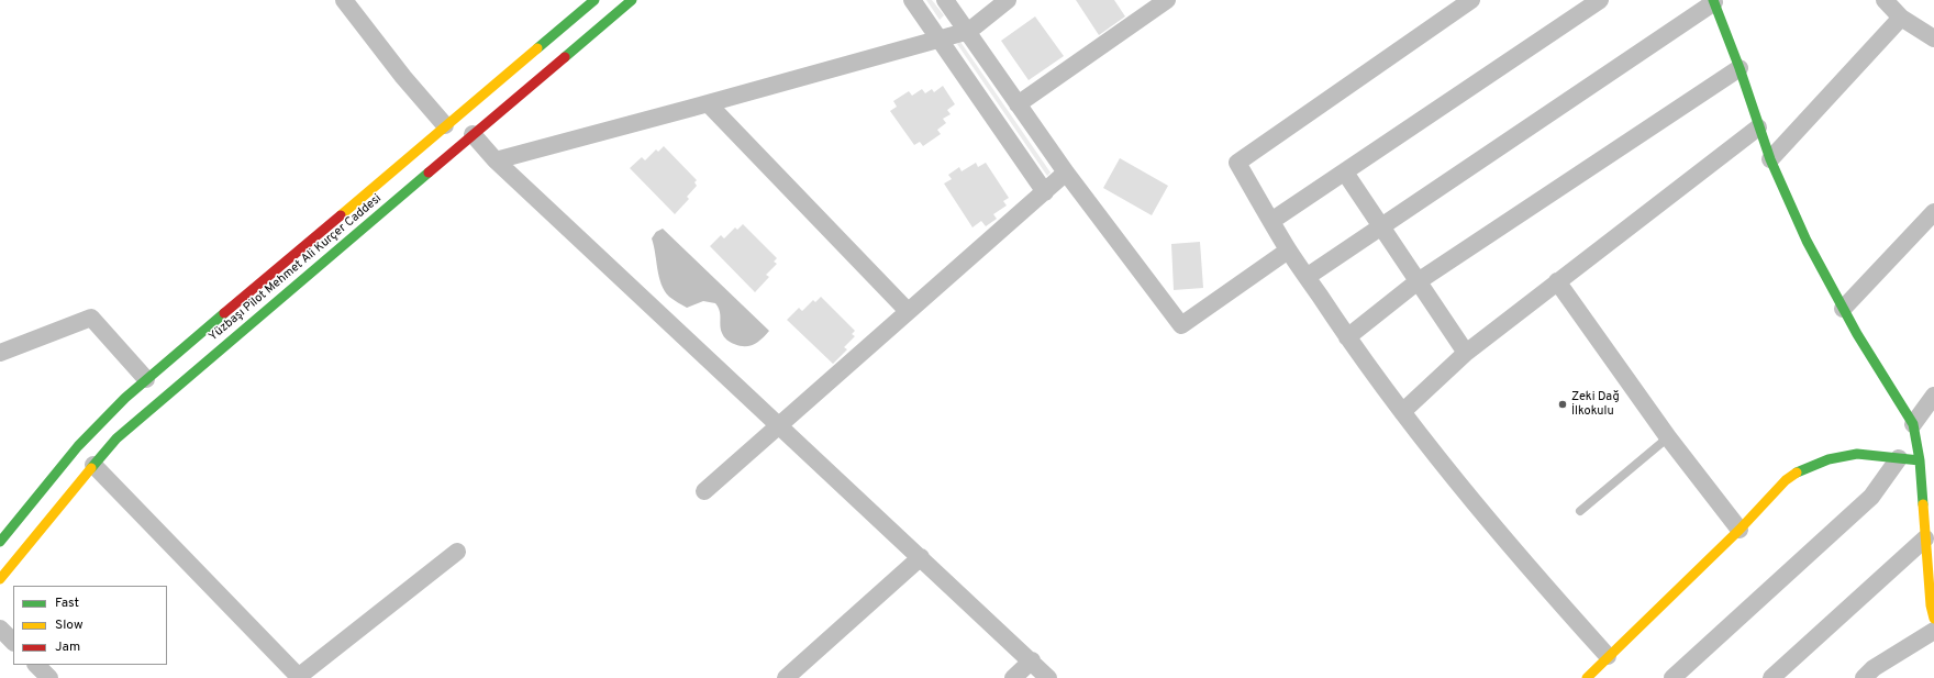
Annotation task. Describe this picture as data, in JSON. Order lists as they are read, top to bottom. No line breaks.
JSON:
{"streets":{"main road":["Yüzbaşı Pilot Mehmet Ali Kurçer Caddesi"]},"places":["Zeki Dağ İlkokulu"],"legend":["Fast","Slow","Jam"]}
